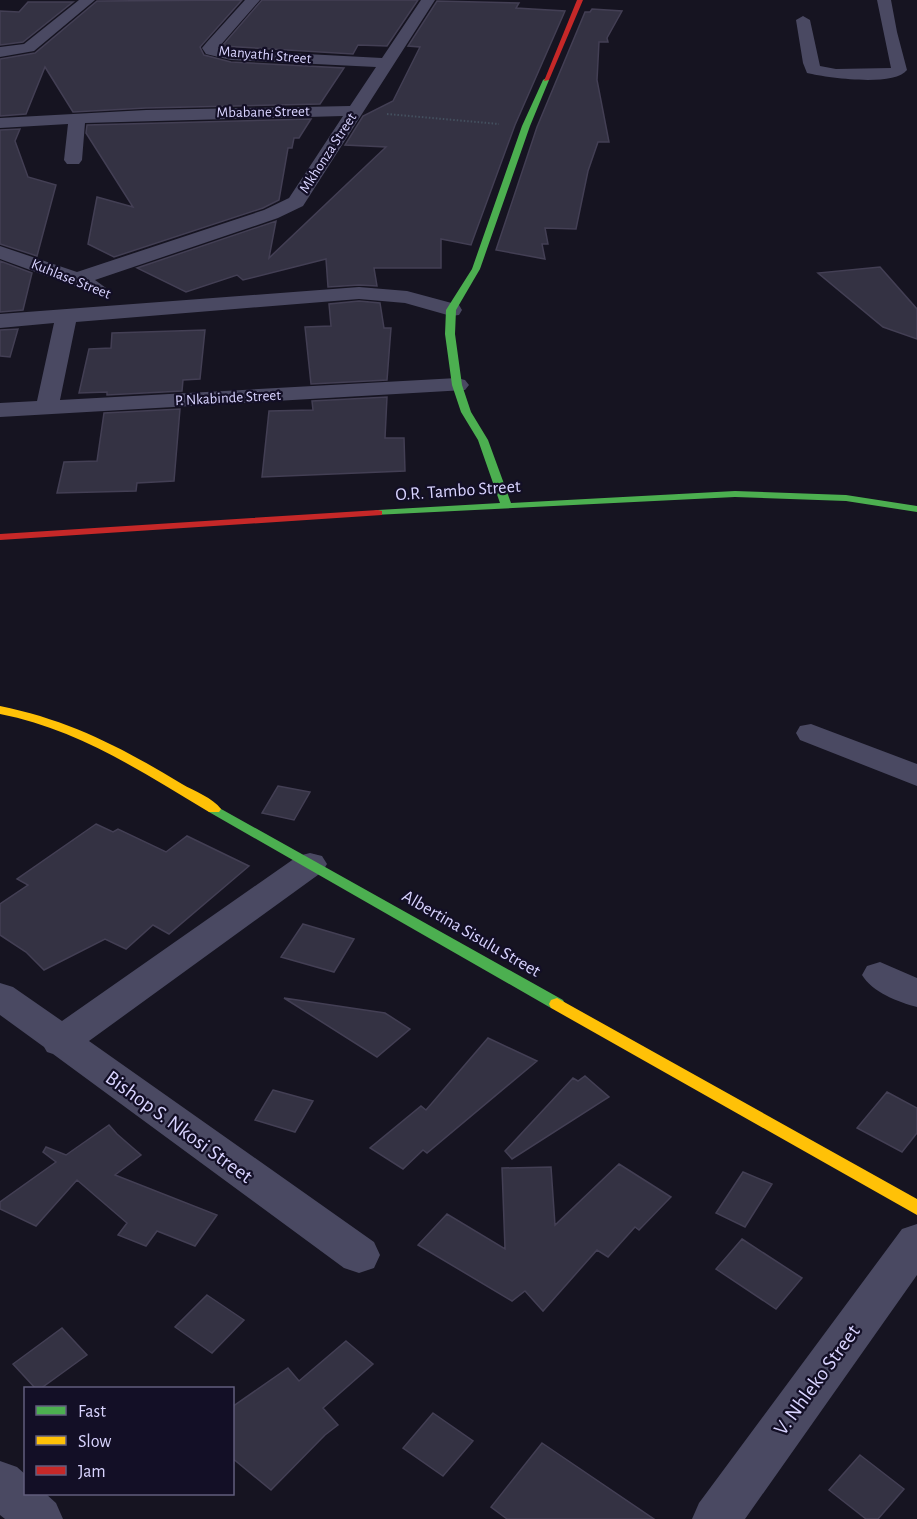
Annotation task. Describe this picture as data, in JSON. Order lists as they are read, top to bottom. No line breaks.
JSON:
{"streets":{"street":["Manyathi Street","Mbabane Street","Mkhonza Street","Kuhlase Street","P. Nkabinde Street","O.R. Tambo Street","Albertina Sisulu Street","Bishop S. Nkosi Street","V. Nhleko Street"]},"crossings":[["Manyathi Street","Mkhonza Street"],["Mbabane Street","Mkhonza Street"],["Mkhonza Street","Kuhlase Street"]],"legend":["Fast","Slow","Jam"]}
